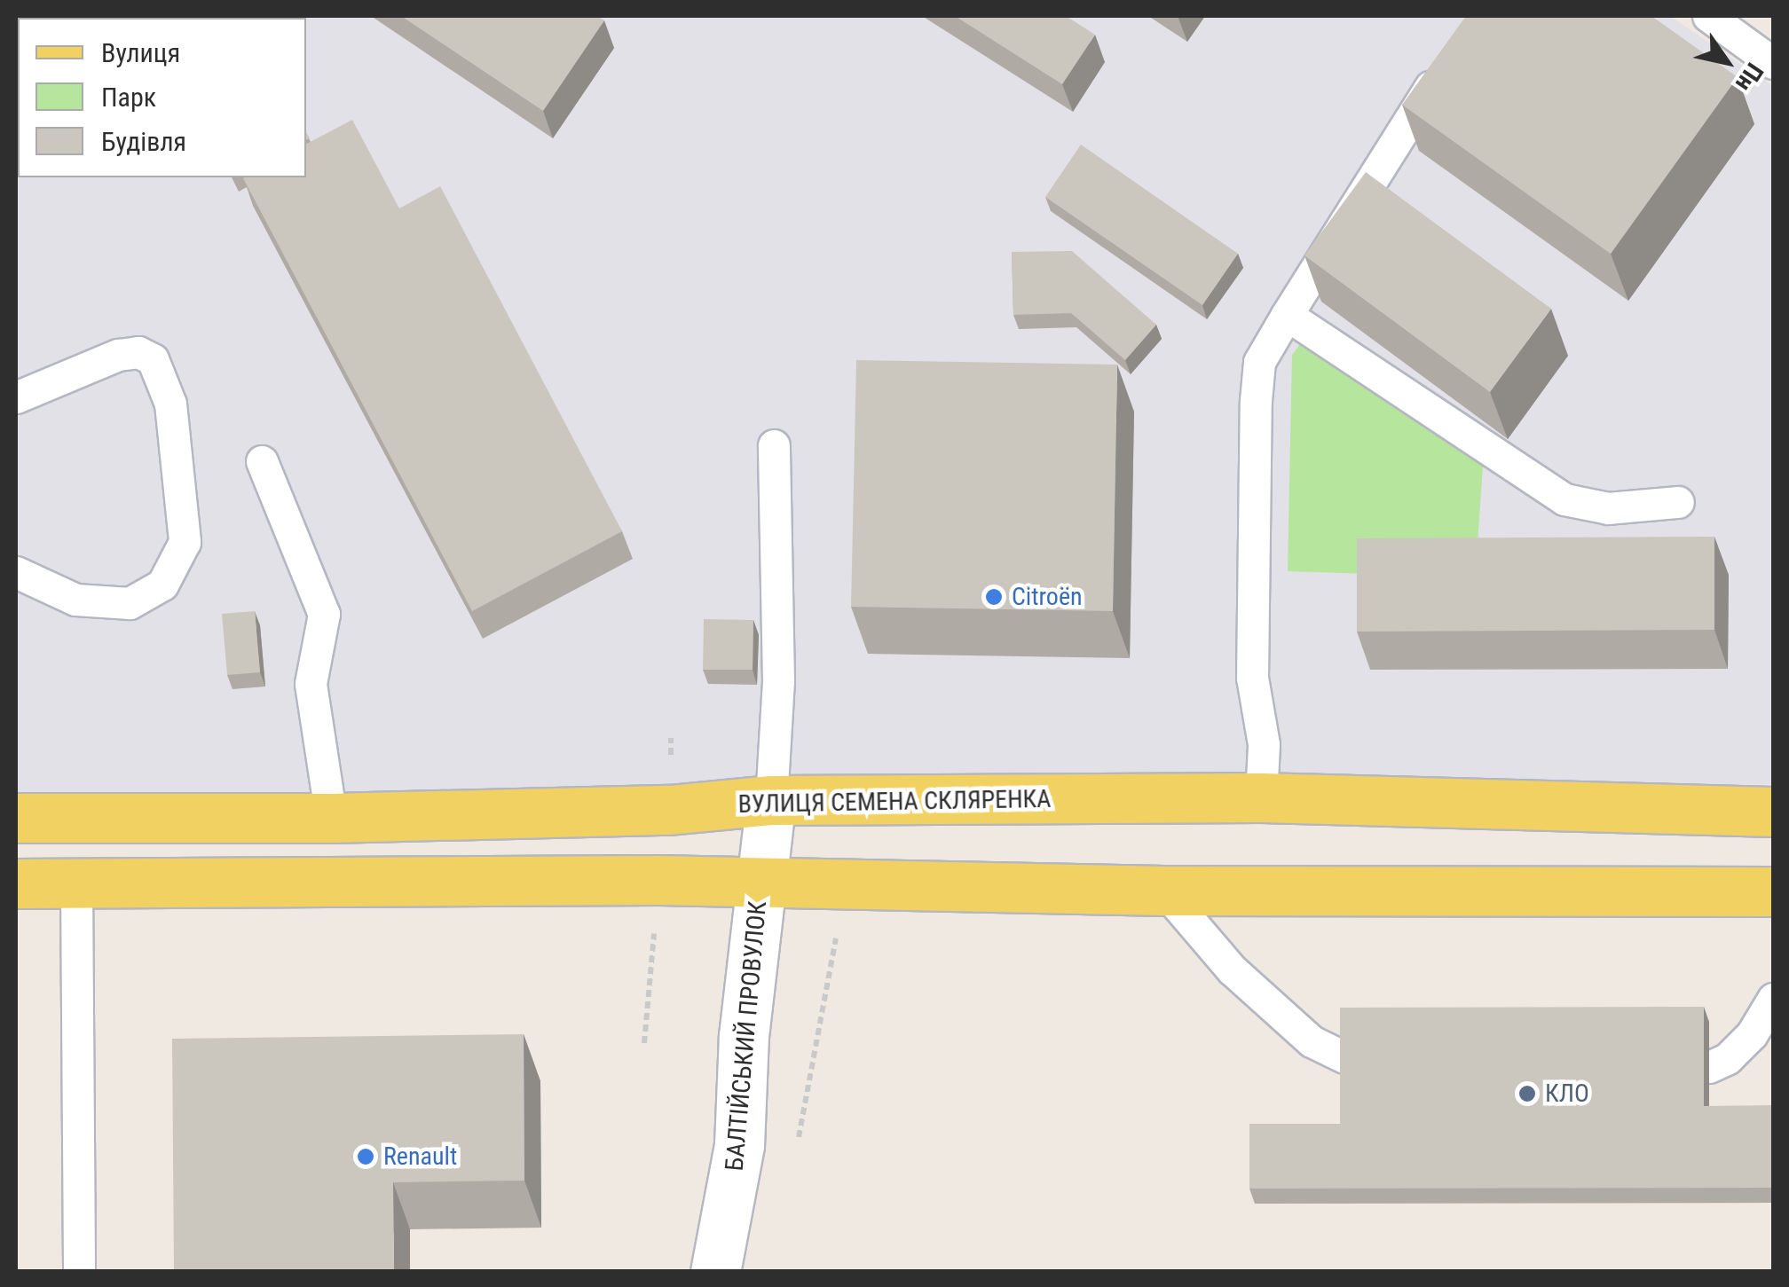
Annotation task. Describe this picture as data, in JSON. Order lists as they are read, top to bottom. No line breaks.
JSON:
{"streets":{"main road":["ВУЛИЦЯ СЕМЕНА СКЛЯРЕНКА"],"street":["БАЛТІЙСЬКИЙ ПРОВУЛОК"]},"crossings":[["ВУЛИЦЯ СЕМЕНА СКЛЯРЕНКА","БАЛТІЙСЬКИЙ ПРОВУЛОК"]],"places":["Citroën","КЛО","Renault"],"legend":["Вулиця","Парк","Будівля"],"north":"bottom right"}
